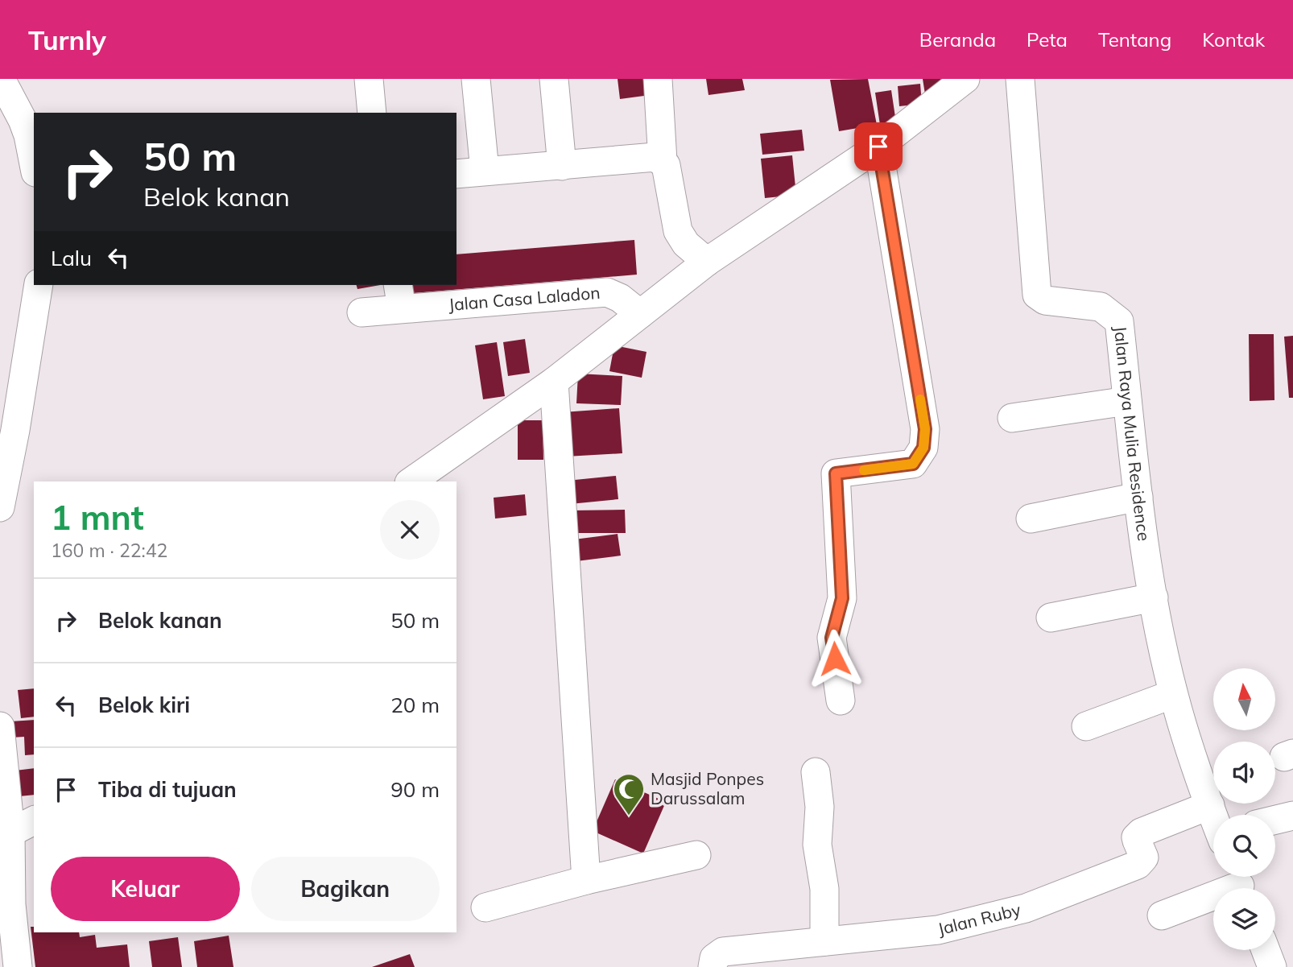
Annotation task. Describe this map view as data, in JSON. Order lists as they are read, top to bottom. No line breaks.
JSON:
{"streets":{"street":["Jalan Casa Laladon","Jalan Raya Mulia Residence","Jalan Ruby"]},"crossings":[["Jalan Raya Mulia Residence","Jalan Ruby"]],"places":{"mosque":["Masjid Ponpes Darussalam"]},"north":"top","page":{"header":"Turnly","nav":["Beranda","Peta","Tentang","Kontak"],"turn":["50 m","Belok kanan"],"then":"Lalu","heading":["1 mnt","160 m · 22:42"],"list":[{"name":"Belok kanan","value":"50 m"},{"name":"Belok kiri","value":"20 m"},{"name":"Tiba di tujuan","value":"90 m"}],"buttons":["Keluar","Bagikan"]}}
